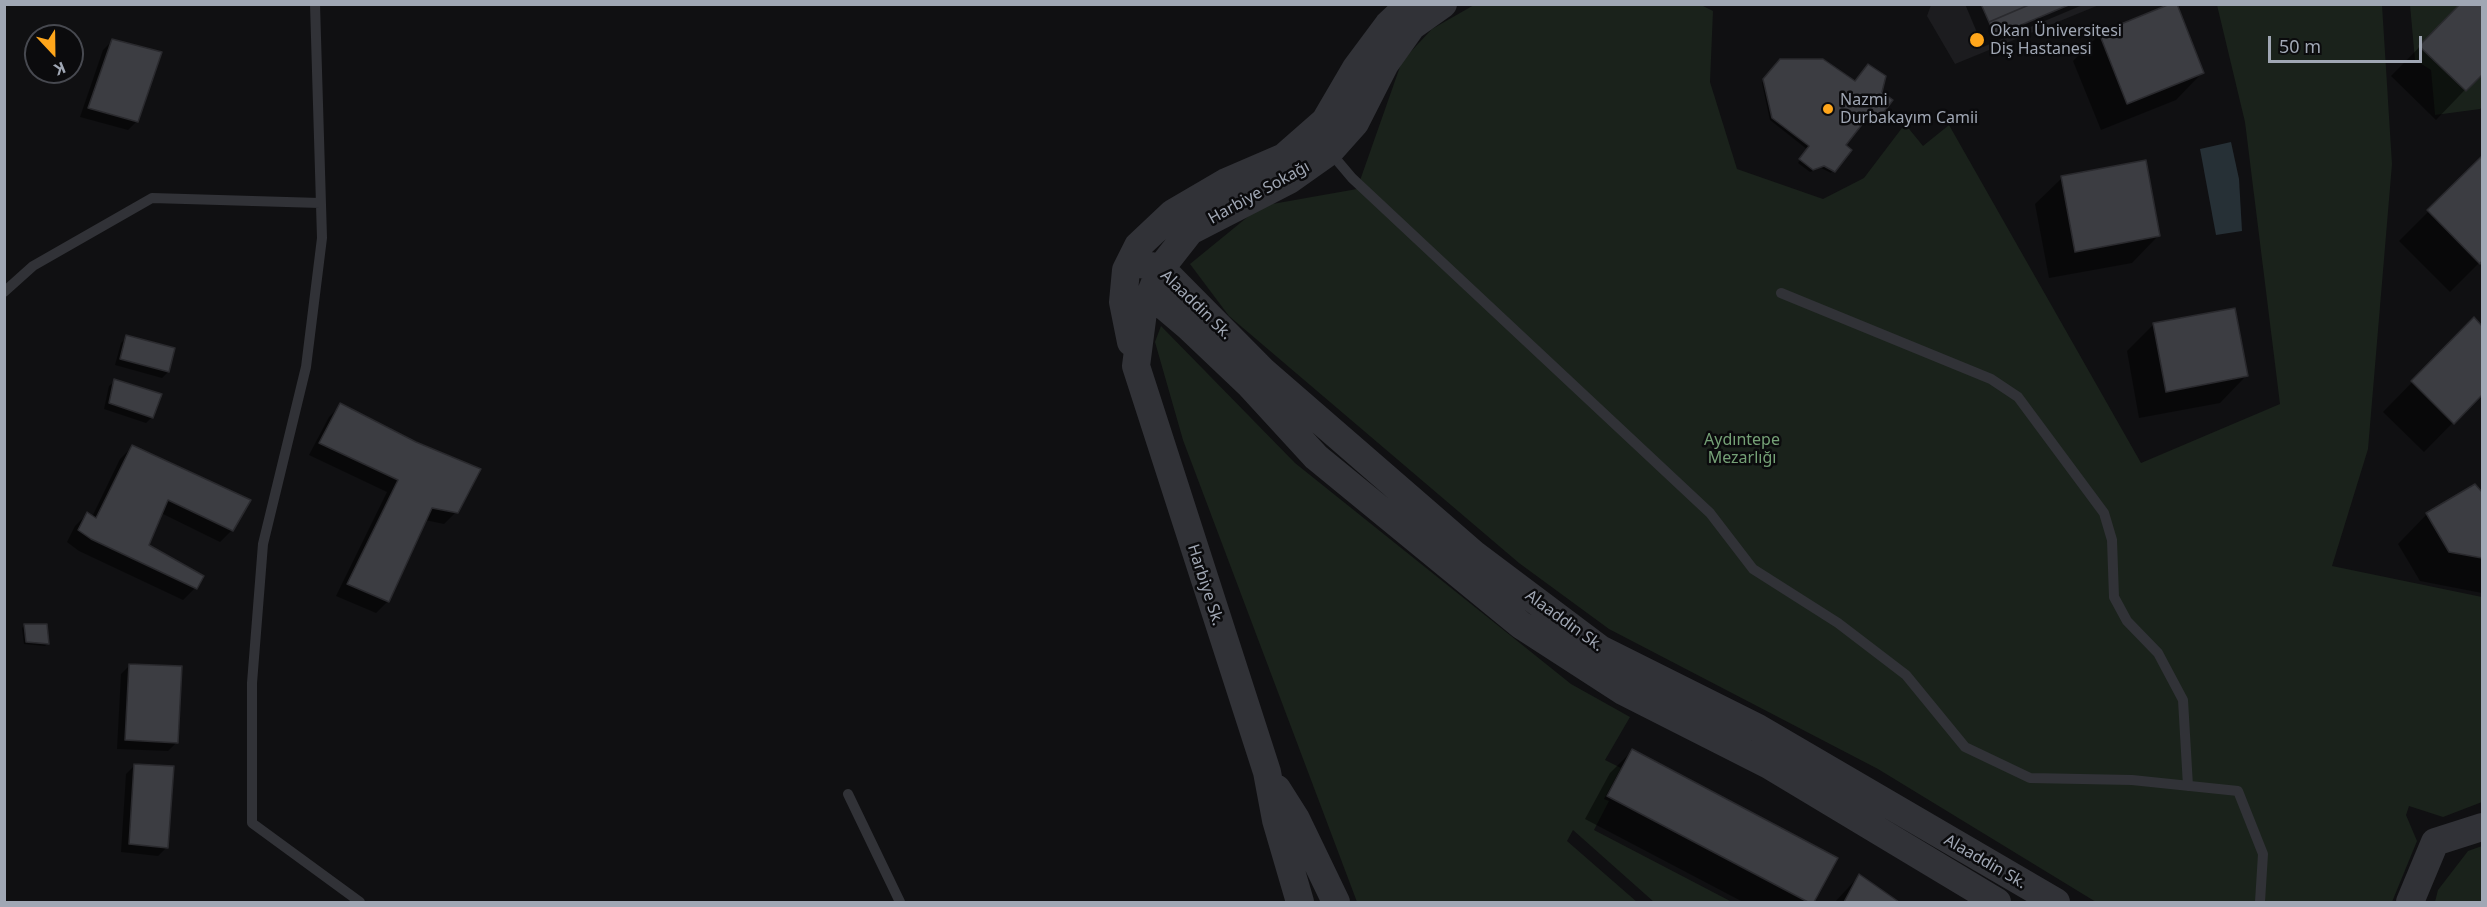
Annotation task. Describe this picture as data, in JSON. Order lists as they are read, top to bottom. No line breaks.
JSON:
{"streets":{"street":["Harbiye Sokağı","Alaaddin Sk.","Harbiye Sk."]},"crossings":[["Harbiye Sokağı","Alaaddin Sk."],["Harbiye Sokağı","Harbiye Sk."],["Alaaddin Sk.","Harbiye Sk."]],"parks":["Aydıntepe Mezarlığı"],"places":["Okan Üniversitesi Diş Hastanesi","Nazmi Durbakayım Camii"],"scale_bar":"50 m","north":"bottom"}
